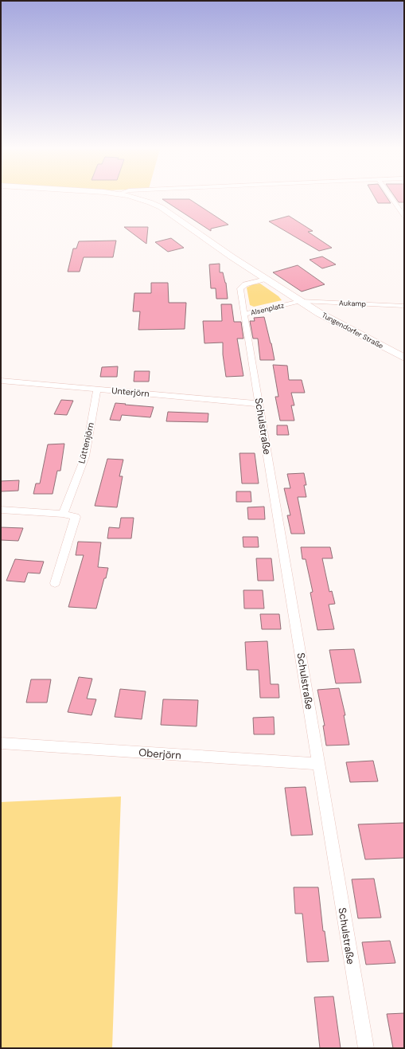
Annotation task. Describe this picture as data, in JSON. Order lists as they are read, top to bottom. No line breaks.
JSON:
{"streets":{"main road":["Alsenplatz","Tungendorfer Straße"],"street":["Aukamp","Unterjörn","Schulstraße","Lüttenjörn","Oberjörn"]},"crossings":[["Aukamp","Alsenplatz"],["Aukamp","Tungendorfer Straße"],["Alsenplatz","Tungendorfer Straße"],["Alsenplatz","Schulstraße"],["Unterjörn","Schulstraße"],["Unterjörn","Lüttenjörn"],["Schulstraße","Oberjörn"]]}
